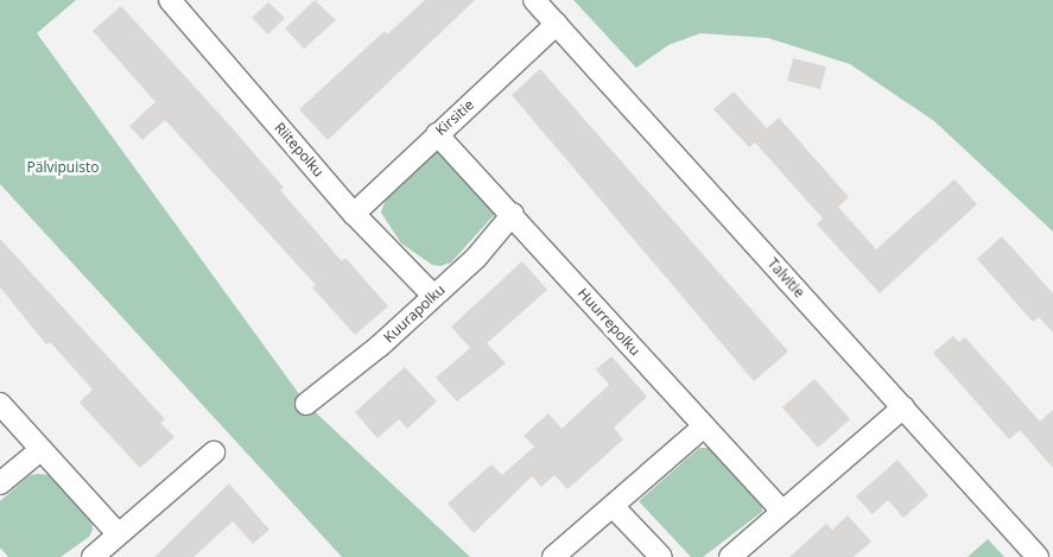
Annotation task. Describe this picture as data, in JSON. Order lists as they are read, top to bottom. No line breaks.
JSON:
{"streets":{"street":["Kirsitie","Riitepolku","Talvitie","Kuurapolku","Huurrepolku"]},"crossings":[["Kirsitie","Riitepolku"],["Kirsitie","Talvitie"],["Kirsitie","Huurrepolku"],["Riitepolku","Kuurapolku"],["Kuurapolku","Huurrepolku"]],"parks":["Pälvipuisto"]}
